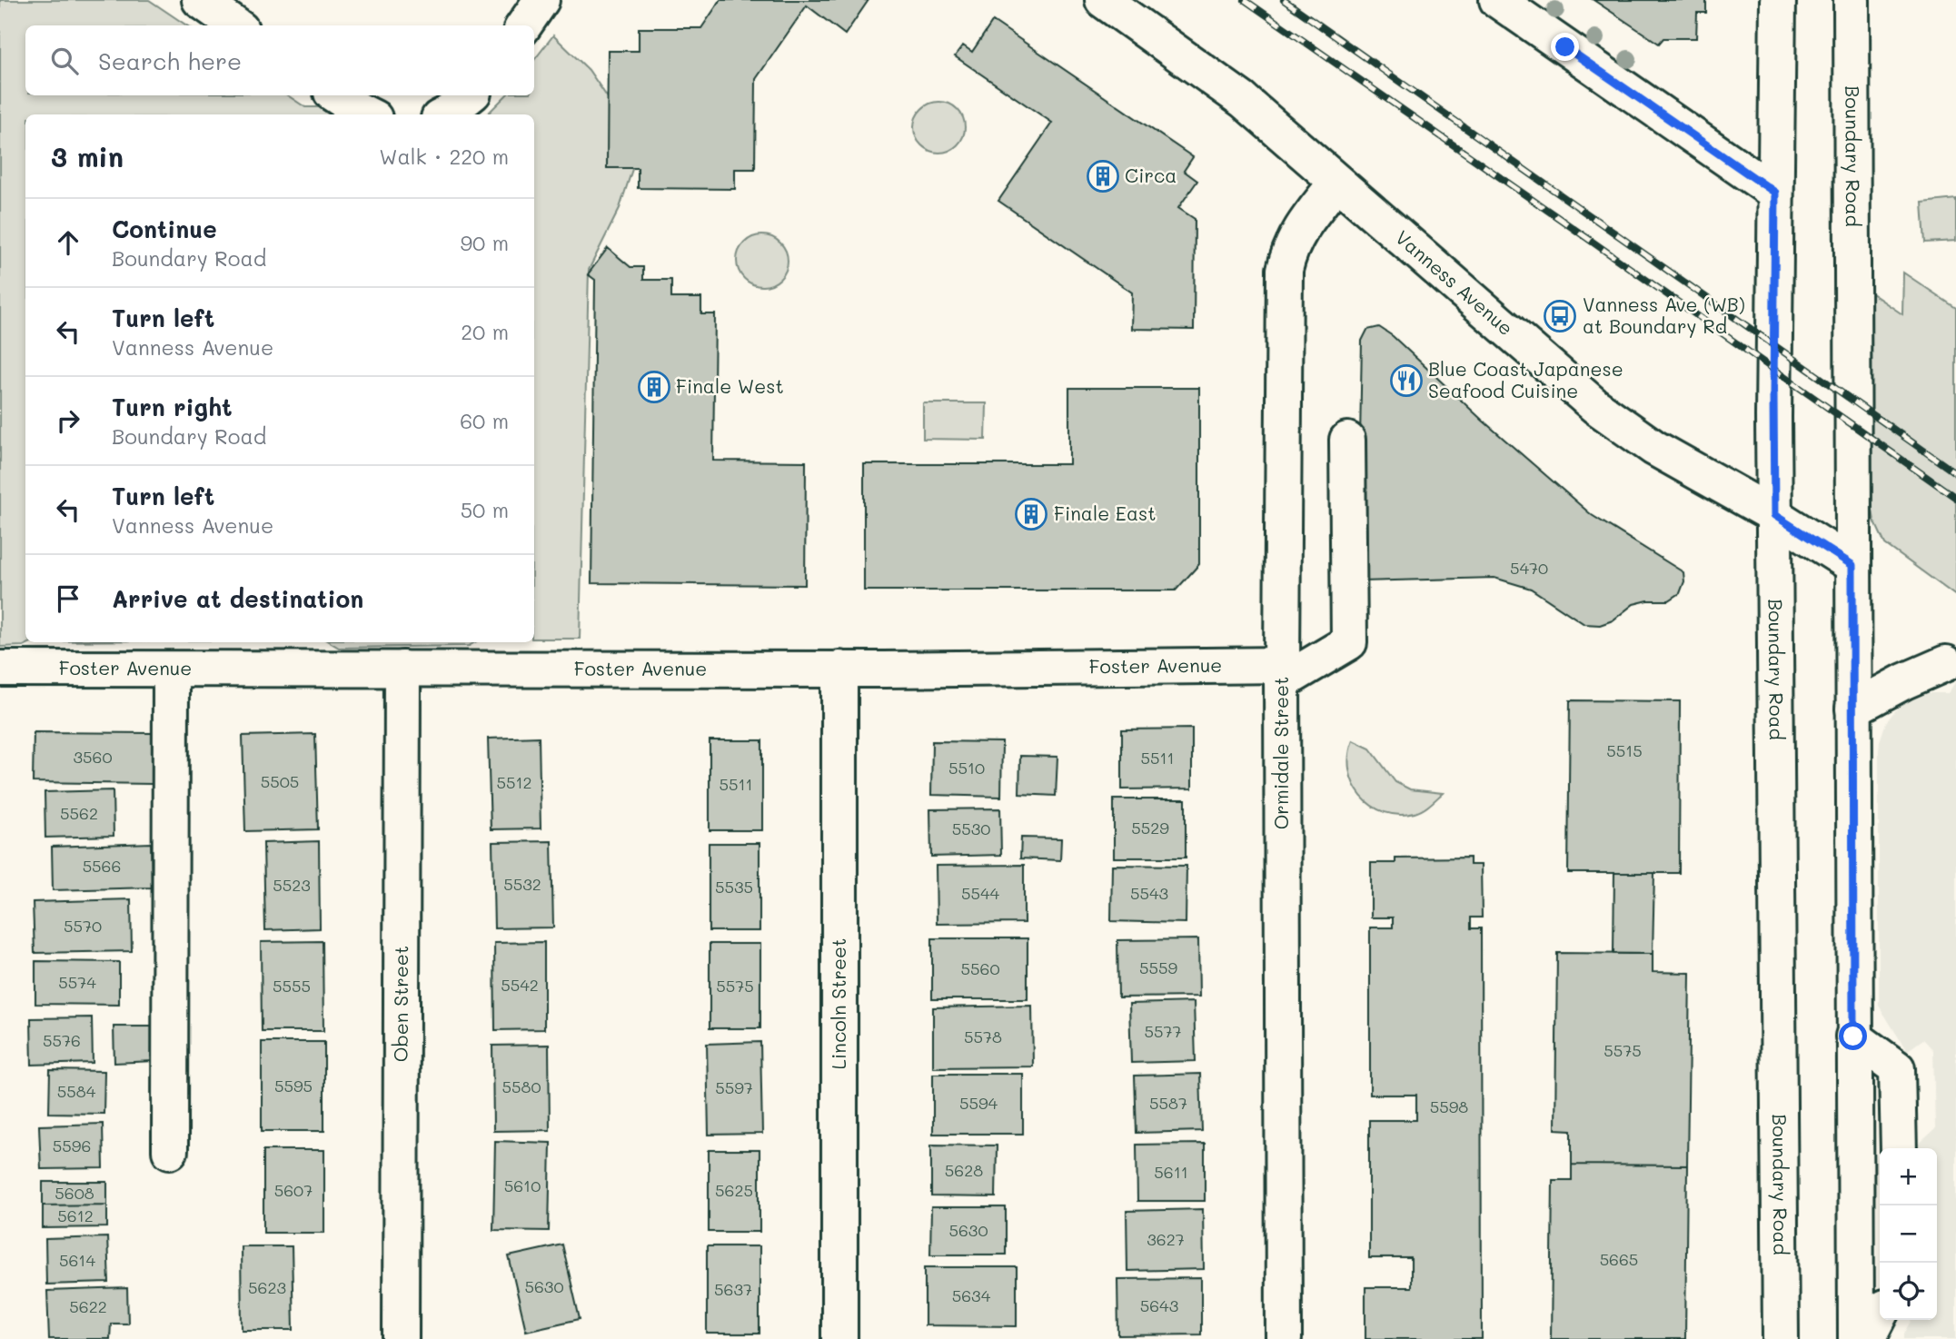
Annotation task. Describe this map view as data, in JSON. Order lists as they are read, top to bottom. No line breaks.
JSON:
{"streets":{"street":["Boundary Road","Vanness Avenue","Foster Avenue","Ormidale Street","Oben Street","Lincoln Street"]},"crossings":[["Boundary Road","Vanness Avenue"],["Vanness Avenue","Ormidale Street"],["Foster Avenue","Ormidale Street"],["Foster Avenue","Oben Street"],["Foster Avenue","Lincoln Street"]],"places":{"building":["Circa","Finale West","Finale East"],"bus stop":["Vanness Ave (WB) at Boundary Rd"],"restaurant":["Blue Coast Japanese Seafood Cuisine"]},"house_numbers":["5470","5515","3560","5511","5510","5505","5512","5511","5562","5529","5530","5566","5532","5523","5535","5544","5543","5570","5559","5560","5574","5542","5555","5575","5577","5578","5576","5575","5595","5580","5597","5584","5594","5587","5598","5596","5628","5611","5610","5607","5625","5608","5612","5630","3627","5665","5614","5630","5623","5637","5634","5643","5622"],"page":{"search":"Search here","heading":["3 min","Walk · 220 m"],"list":[["Continue","Boundary Road","90 m"],["Turn left","Vanness Avenue","20 m"],["Turn right","Boundary Road","60 m"],["Turn left","Vanness Avenue","50 m"],"Arrive at destination"],"map_buttons":["+","−"]}}
